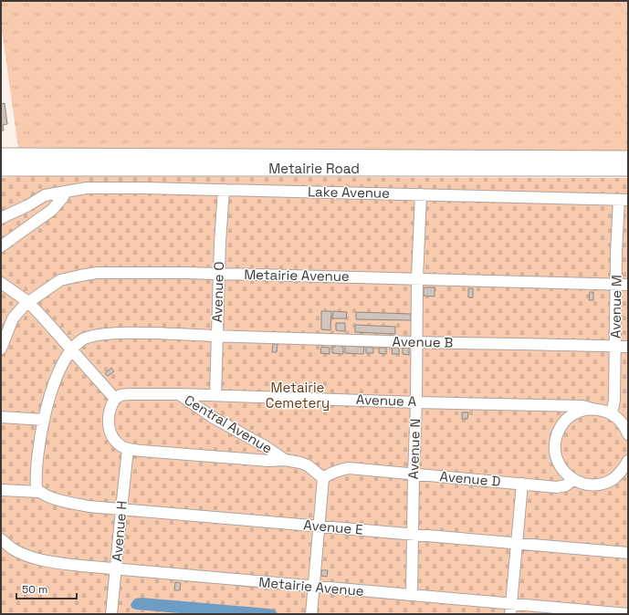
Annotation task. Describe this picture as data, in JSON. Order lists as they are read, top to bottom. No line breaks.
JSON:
{"streets":{"main road":["Metairie Road"],"lane":["Lake Avenue","Metairie Avenue","Avenue O","Avenue M","Avenue B","Avenue A","Central Avenue","Avenue N","Avenue D","Avenue E","Avenue H"]},"crossings":[["Lake Avenue","Avenue O"],["Lake Avenue","Avenue M"],["Lake Avenue","Avenue N"],["Metairie Avenue","Avenue O"],["Metairie Avenue","Avenue M"],["Metairie Avenue","Avenue N"],["Metairie Avenue","Avenue H"],["Avenue O","Avenue B"],["Avenue O","Avenue A"],["Avenue M","Avenue B"],["Avenue M","Avenue A"],["Avenue B","Avenue N"],["Avenue A","Central Avenue"],["Avenue A","Avenue N"],["Central Avenue","Avenue D"],["Avenue N","Avenue D"],["Avenue N","Avenue E"],["Avenue E","Avenue H"]],"parks":["Metairie Cemetery"],"scale_bar":"50 m"}
